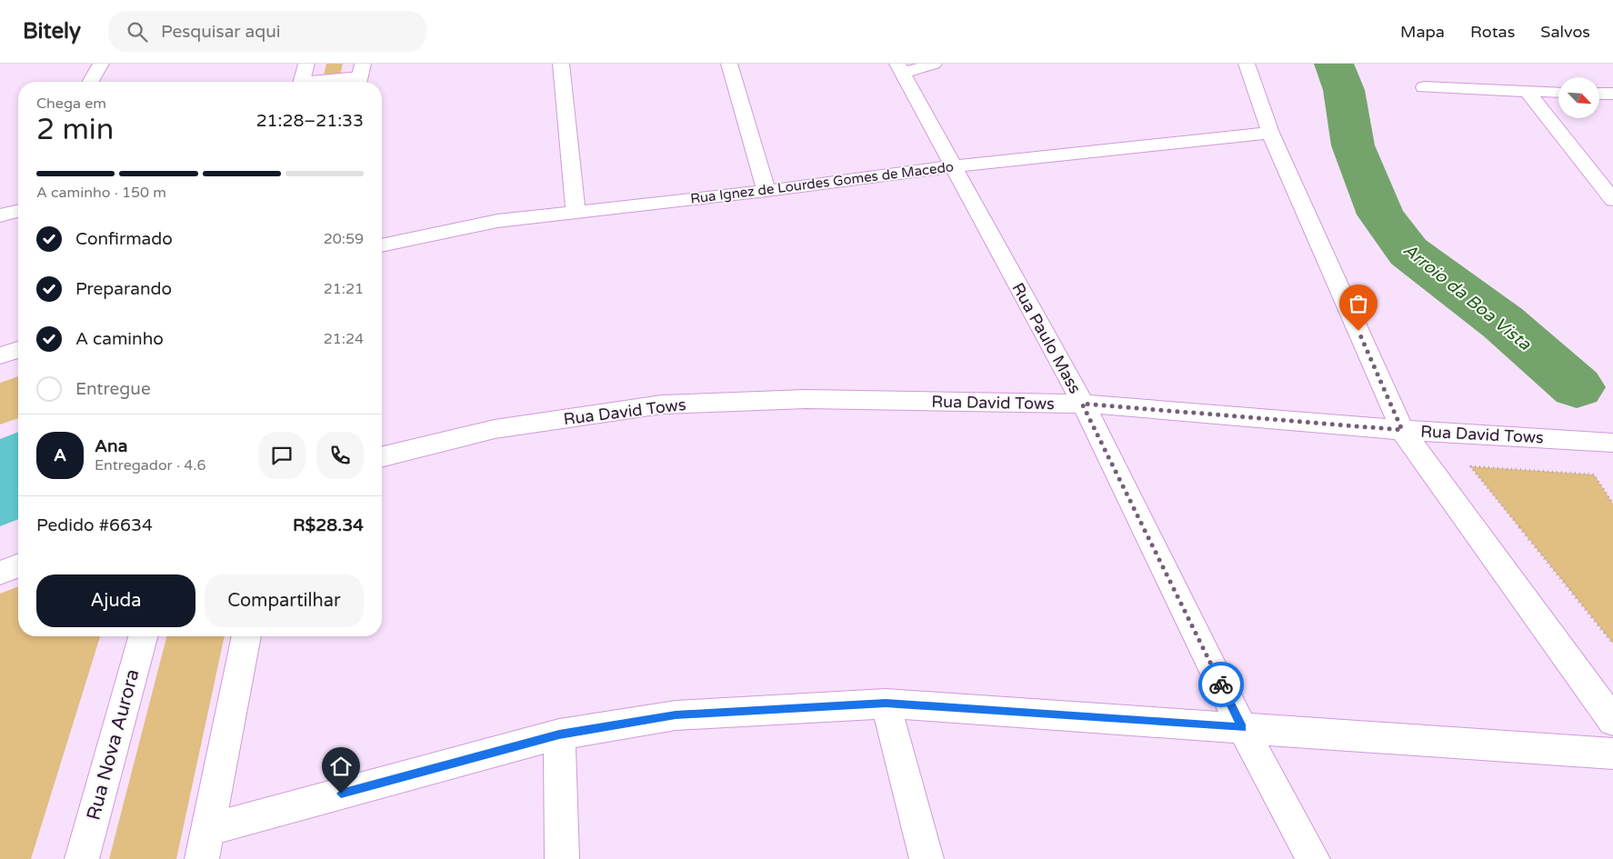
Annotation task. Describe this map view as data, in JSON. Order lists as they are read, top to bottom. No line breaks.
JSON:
{"streets":{"street":["Rua Ignez de Lourdes Gomes de Macedo","Rua Paulo Mass","Rua David Tows","Rua Nova Aurora"]},"crossings":[["Rua Ignez de Lourdes Gomes de Macedo","Rua Paulo Mass"],["Rua Paulo Mass","Rua David Tows"]],"water":["Arroio da Boa Vista"],"north":"bottom right","page":{"header":"Bitely","search":"Pesquisar aqui","nav":["Mapa","Rotas","Salvos"],"heading":["2 min","Chega em","21:28–21:33"],"panel":["Ana","Entregador · 4.6","Pedido #6634","R$28.34"],"bar":"A caminho · 150 m","list":[["Confirmado","20:59"],["Preparando","21:21"],["A caminho","21:24"],"Entregue"],"round":"A","buttons":["Ajuda","Compartilhar"]}}
